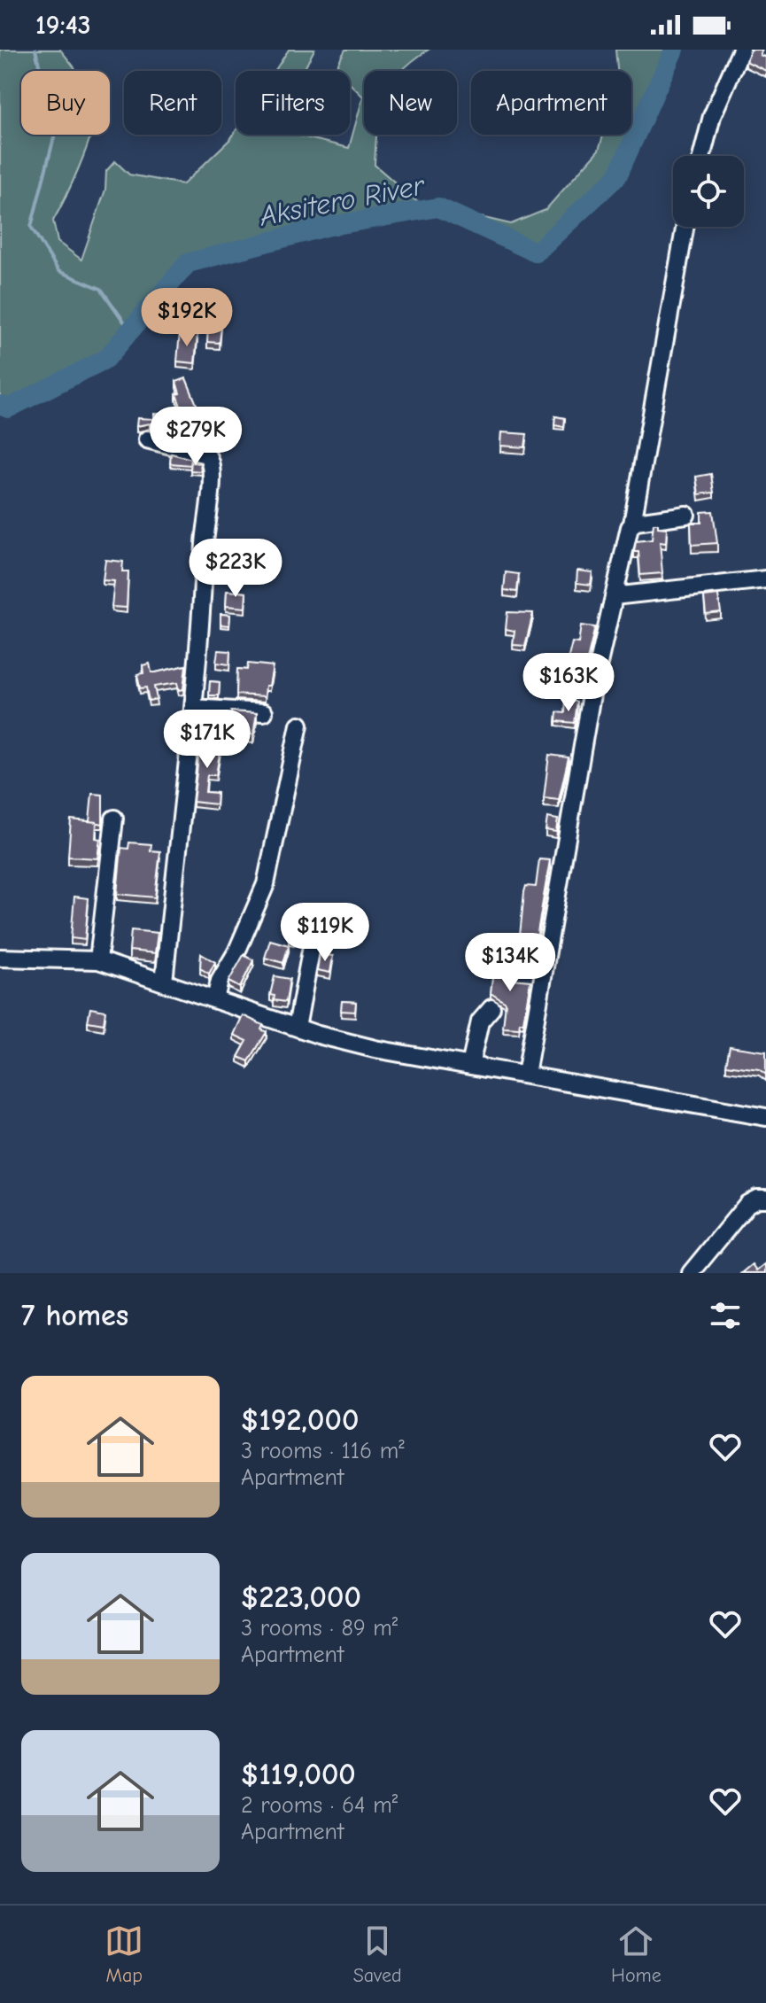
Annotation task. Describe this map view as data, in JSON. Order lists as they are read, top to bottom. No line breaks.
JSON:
{"water":["Aksitero River"],"page":{"status":"19:43","chip":["Buy","Rent","Filters","New","Apartment"],"price":["$192K","$279K","$223K","$163K","$171K","$119K","$134K"],"heading":"7 homes","list":[{"name":"$192,000","note":"3 rooms · 116 m² · Apartment"},{"name":"$223,000","note":"3 rooms · 89 m² · Apartment"},{"name":"$119,000","note":"2 rooms · 64 m² · Apartment"}],"tabs":["Map","Saved","Home"]}}
